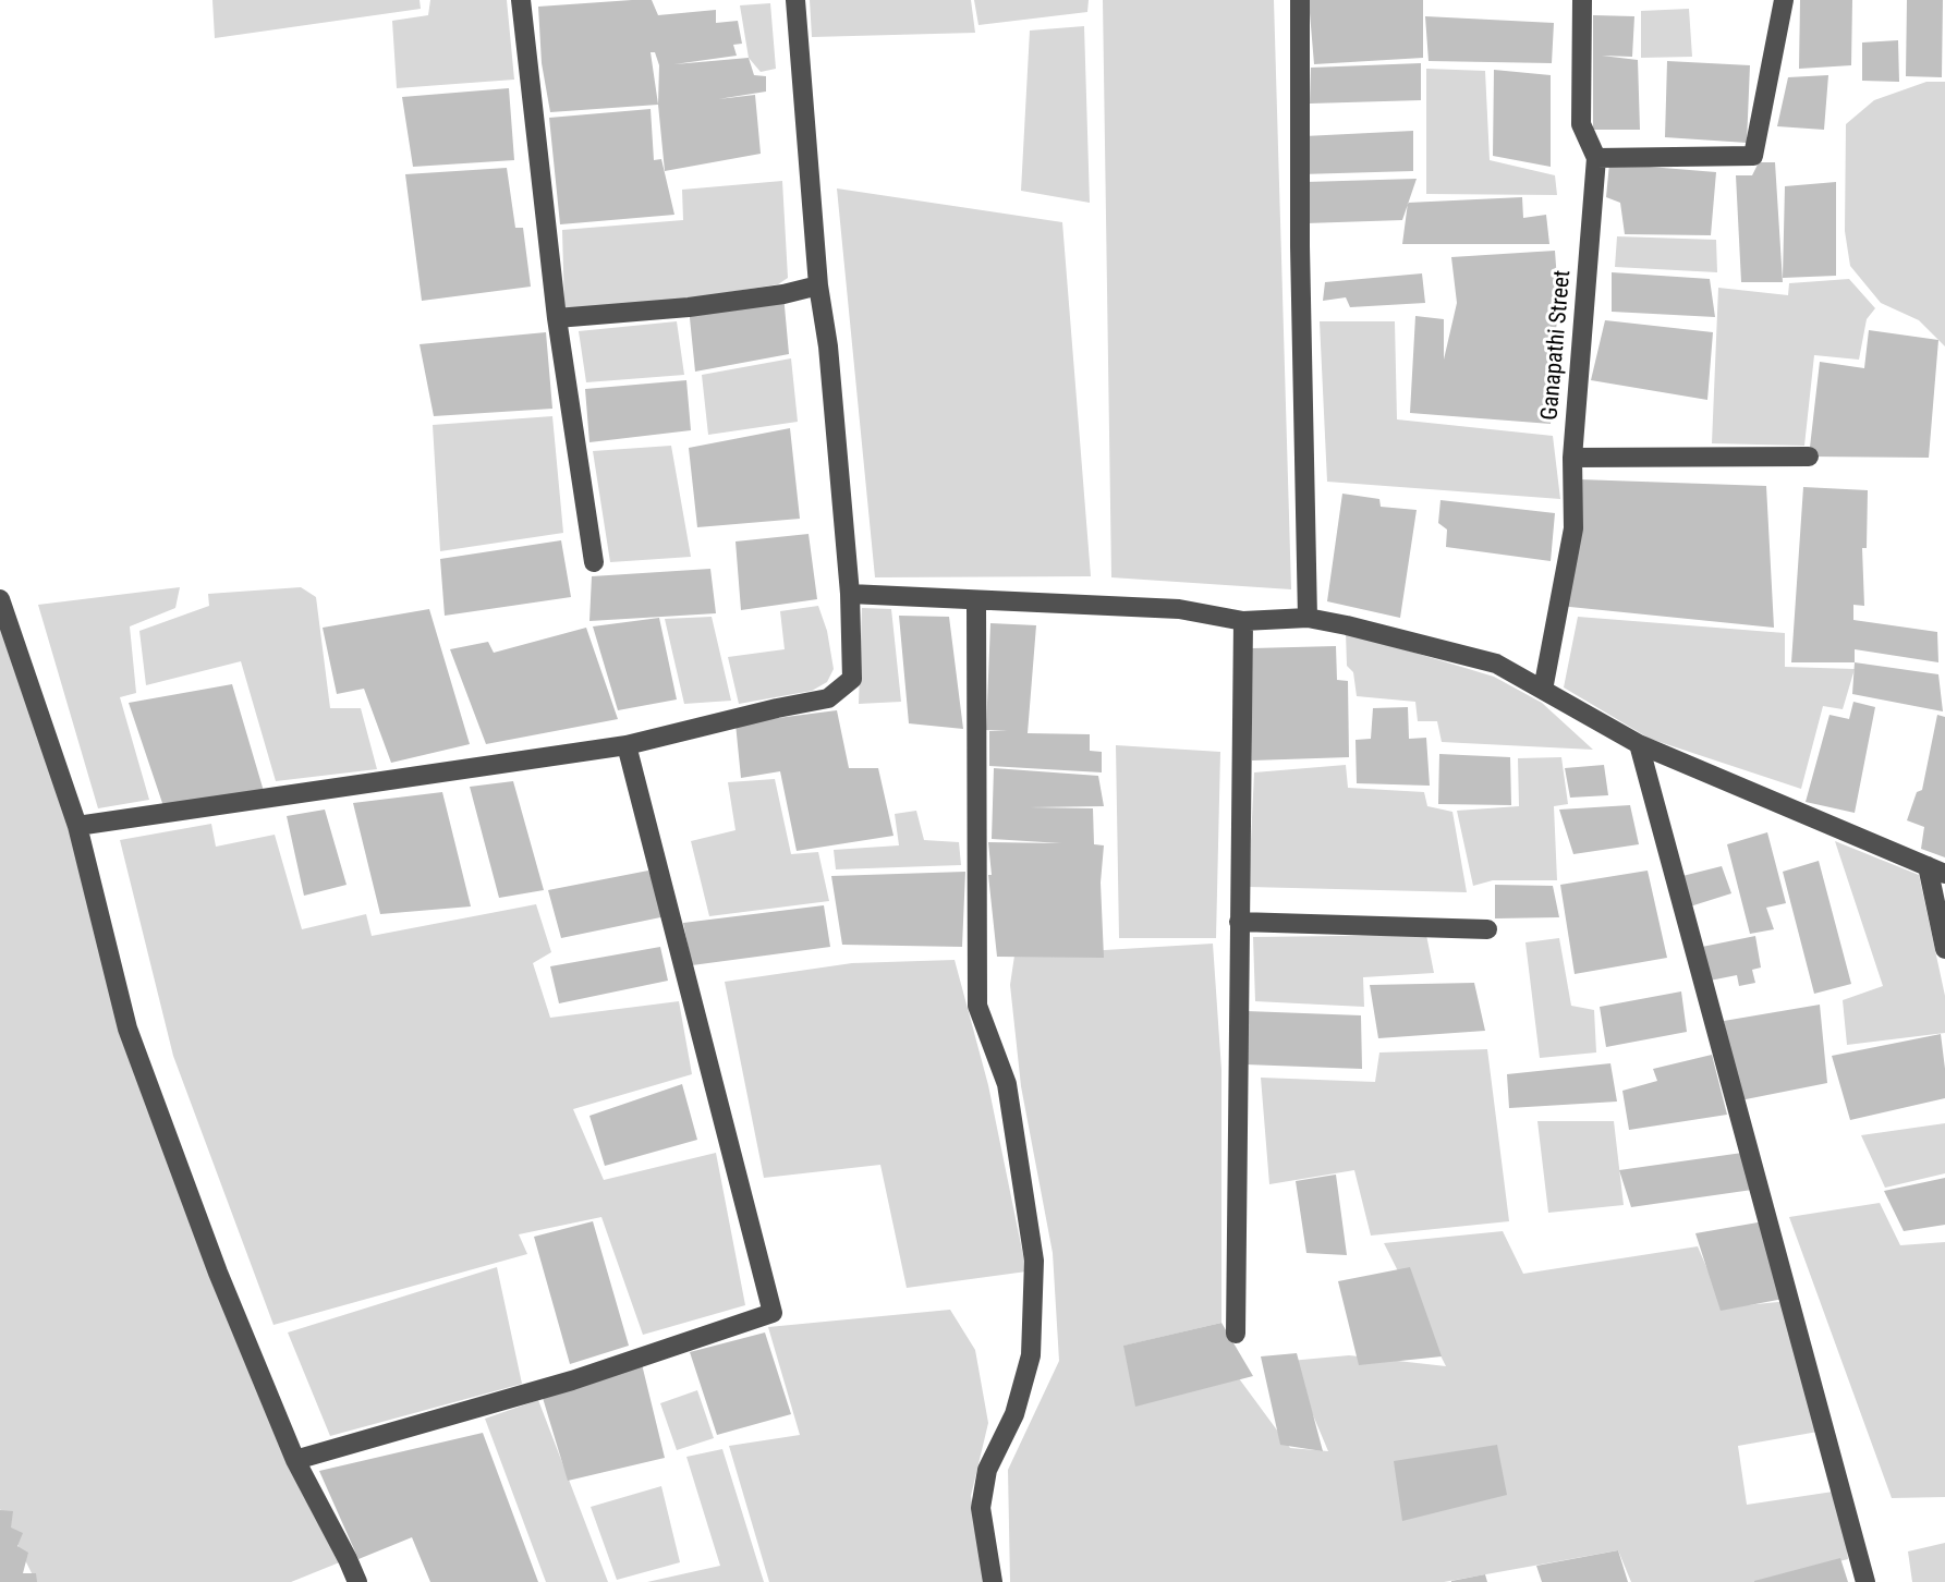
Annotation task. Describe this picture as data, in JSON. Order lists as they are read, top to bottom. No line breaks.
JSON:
{"streets":{"street":["Ganapathi Street"]}}
